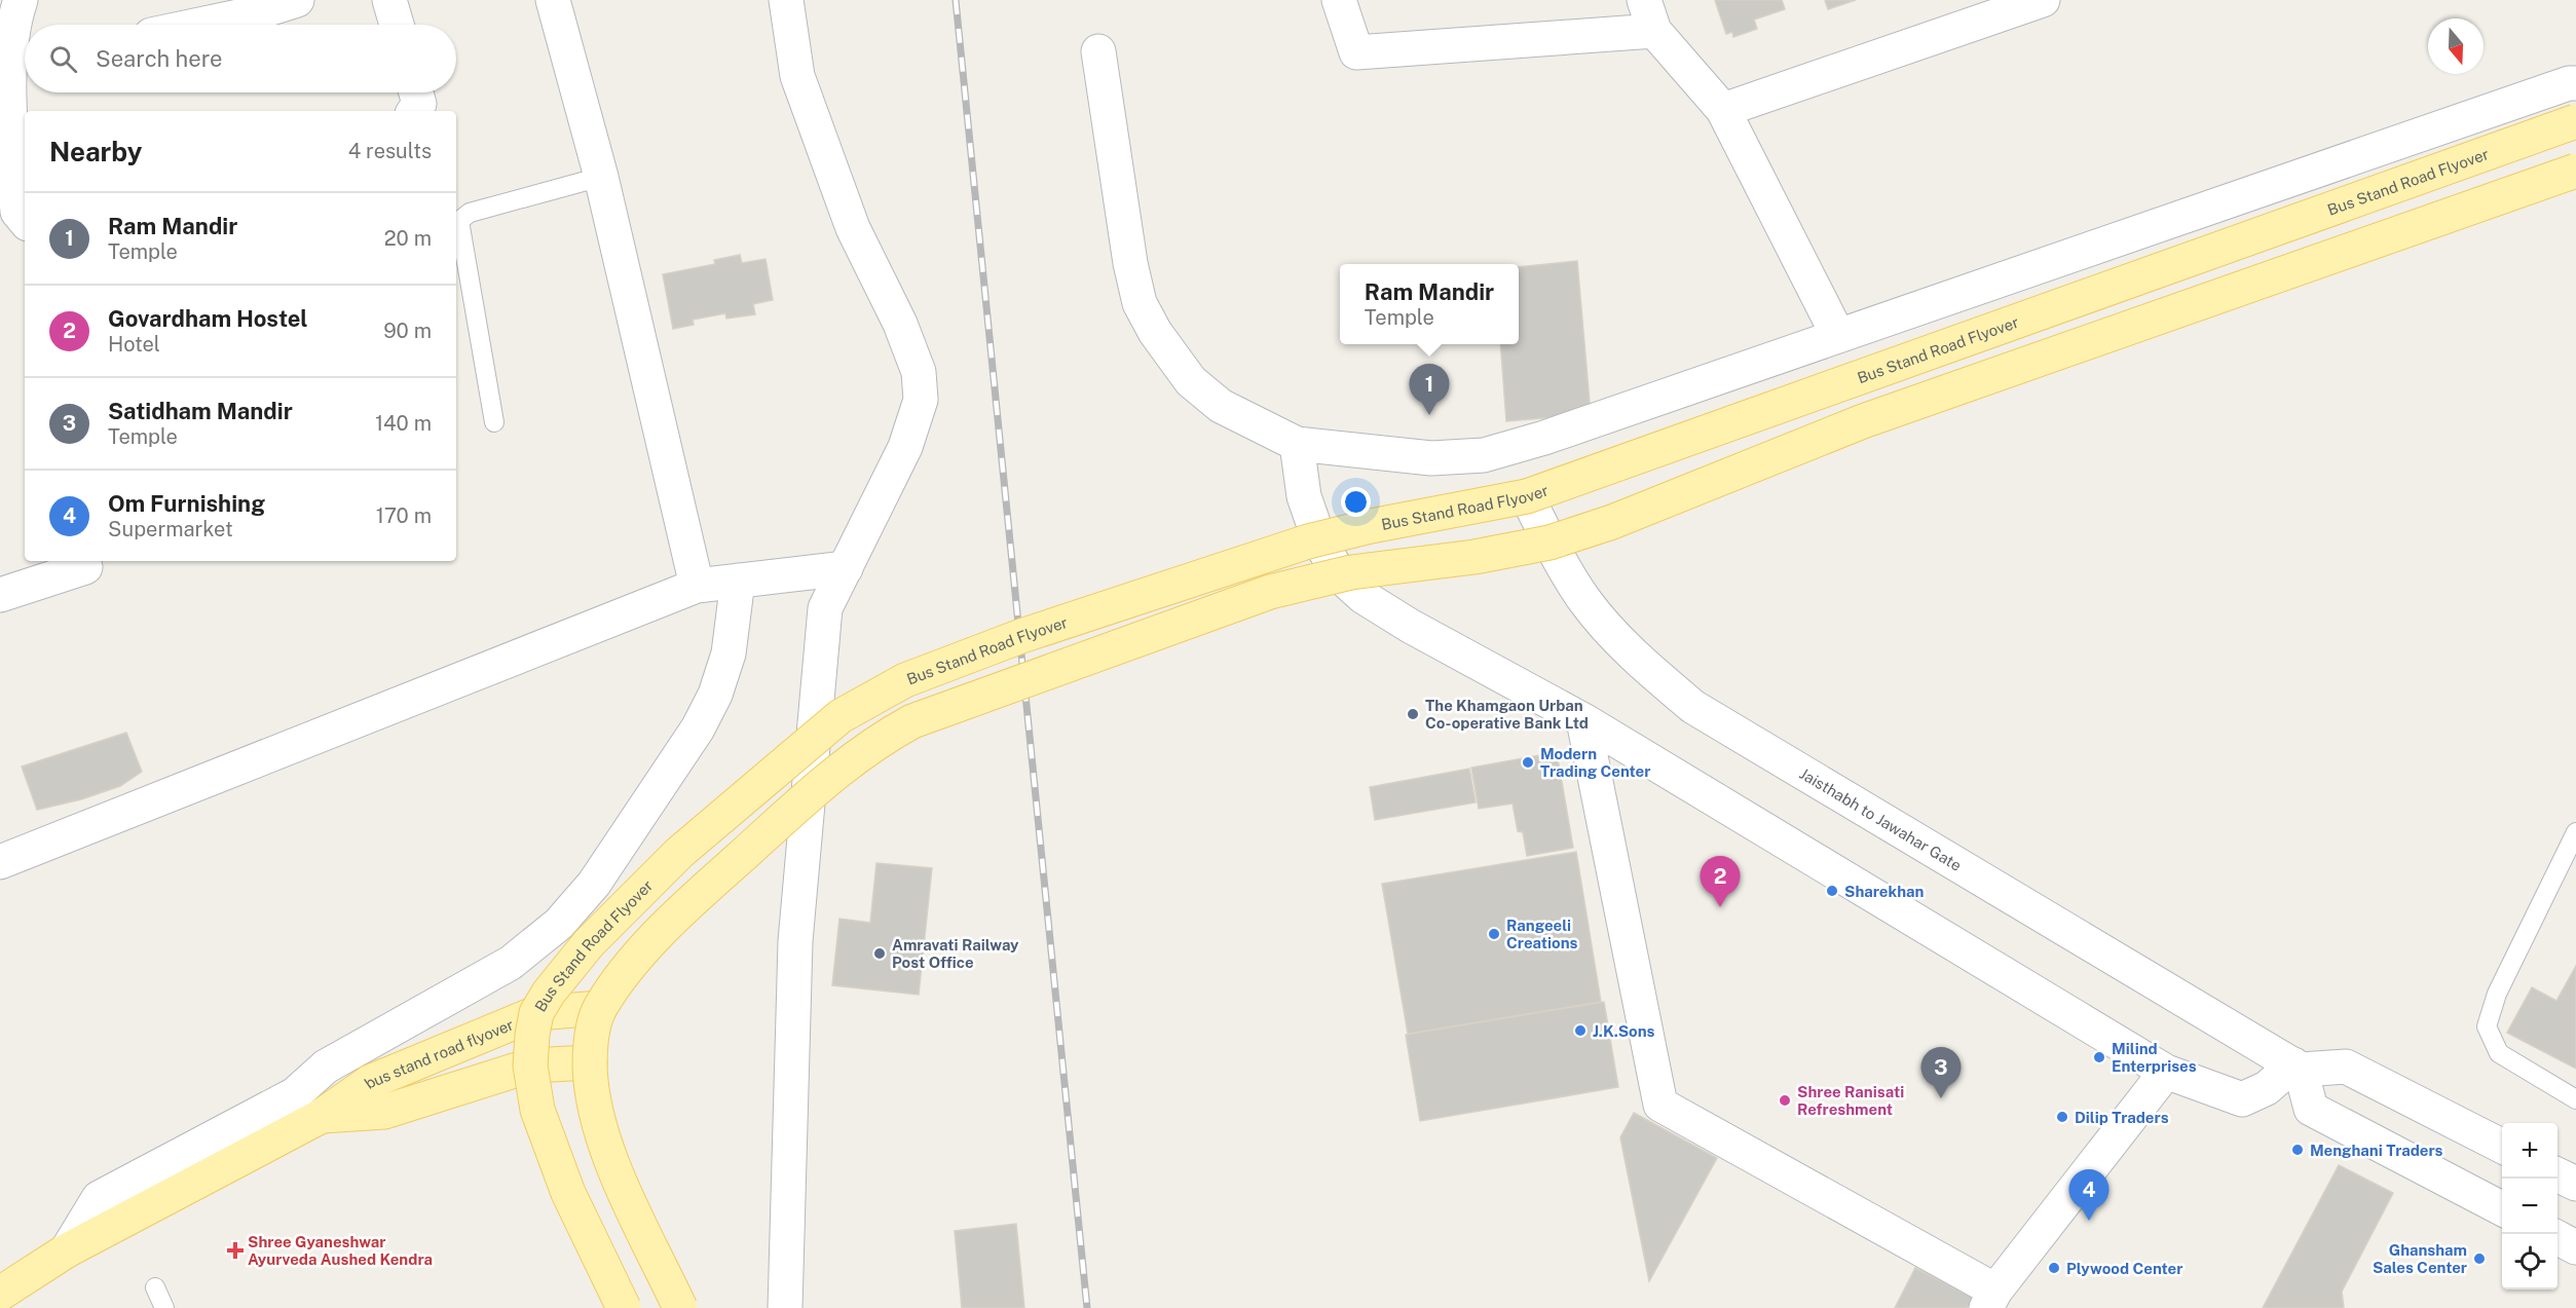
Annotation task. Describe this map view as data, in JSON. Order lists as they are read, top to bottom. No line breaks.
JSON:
{"streets":{"main road":["Bus Stand Road Flyover","bus stand road flyover"],"street":["Jaisthabh to Jawahar Gate"]},"crossings":[["Bus Stand Road Flyover","Jaisthabh to Jawahar Gate"],["Bus Stand Road Flyover","bus stand road flyover"]],"places":{"other":["The Khamgaon Urban Co-operative Bank Ltd","Modern Trading Center","Sharekhan","Rangeeli Creations","Amravati Railway Post Office","J.K.Sons","Milind Enterprises","Shree Ranisati Refreshment","Dilip Traders","Menghani Traders","Ghansham Sales Center","Plywood Center"],"health":["Shree Gyaneshwar Ayurveda Aushed Kendra"]},"north":"bottom","page":{"search":"Search here","heading":["Nearby","4 results"],"list":[{"mark":"1","name":"Ram Mandir","note":"Temple","value":"20 m"},{"mark":"2","name":"Govardham Hostel","note":"Hotel","value":"90 m"},{"mark":"3","name":"Satidham Mandir","note":"Temple","value":"140 m"},{"mark":"4","name":"Om Furnishing","note":"Supermarket","value":"170 m"}],"popup":["Ram Mandir","Temple"],"pins":["1","2","3","4"],"map_buttons":["+","−"]}}
